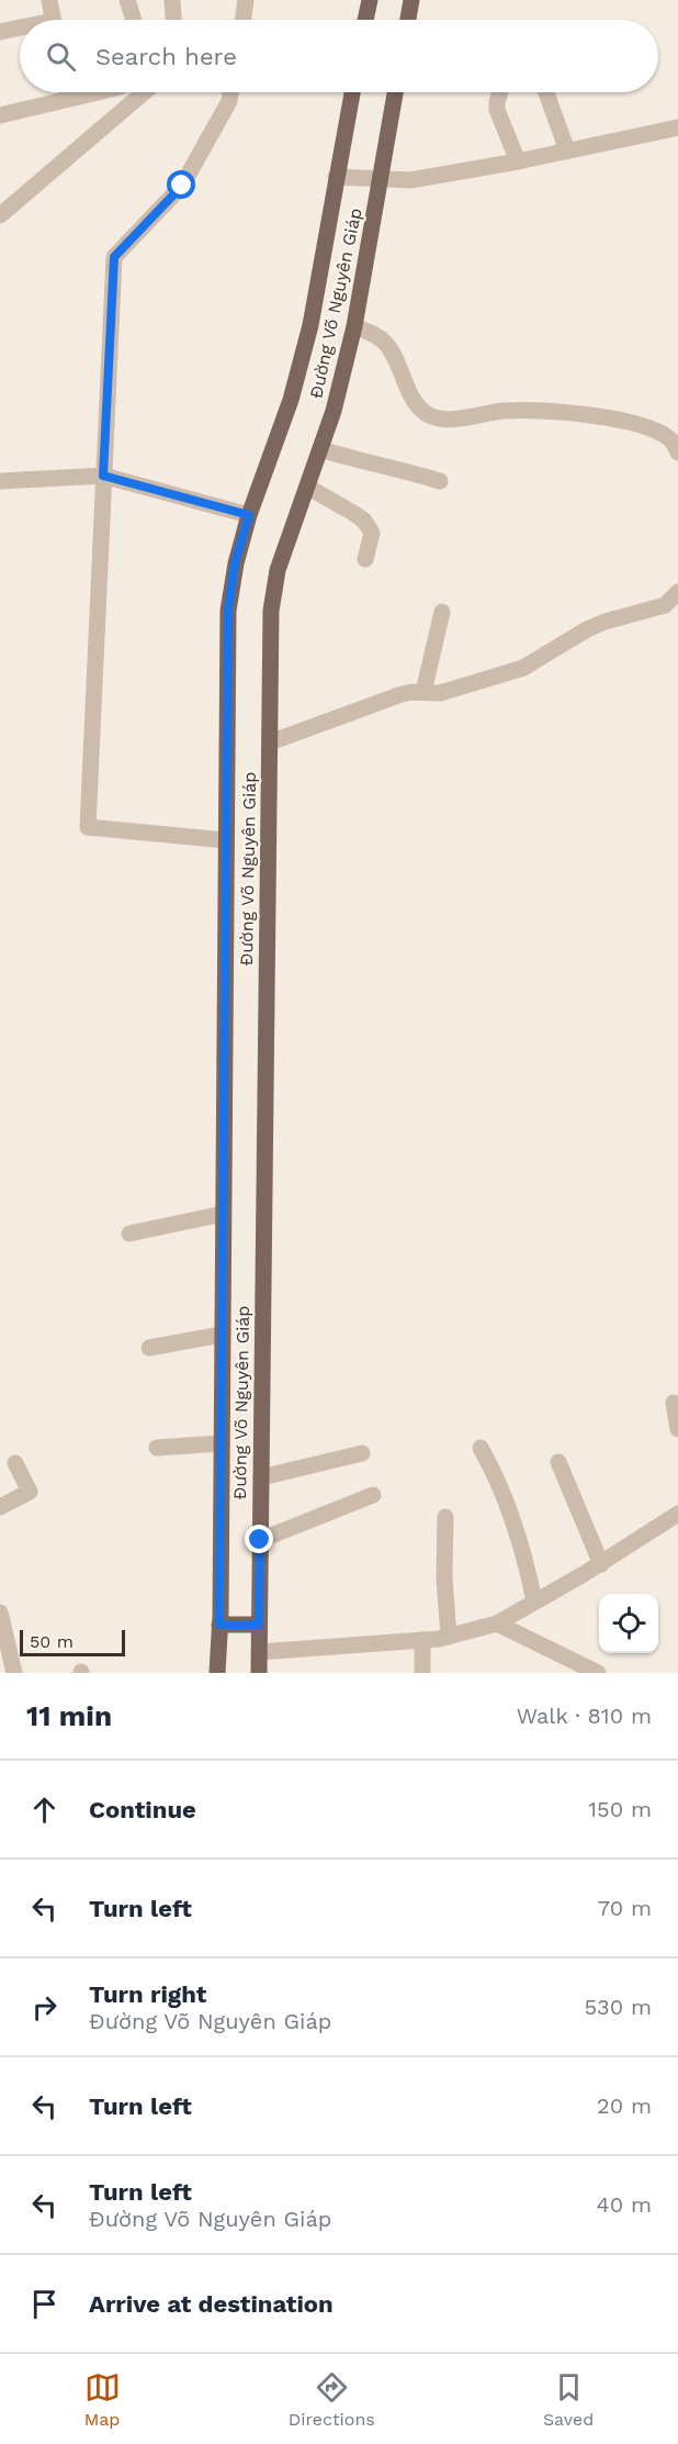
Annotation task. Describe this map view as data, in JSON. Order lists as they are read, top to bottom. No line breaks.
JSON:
{"streets":{"main road":["Đường Võ Nguyên Giáp"]},"scale_bar":"50 m","page":{"search":"Search here","scale":"50 m","heading":["11 min","Walk · 810 m"],"list":[["Continue","150 m"],["Turn left","70 m"],["Turn right","Đường Võ Nguyên Giáp","530 m"],["Turn left","20 m"],["Turn left","Đường Võ Nguyên Giáp","40 m"],"Arrive at destination"],"nav":["Map","Directions","Saved"]}}
